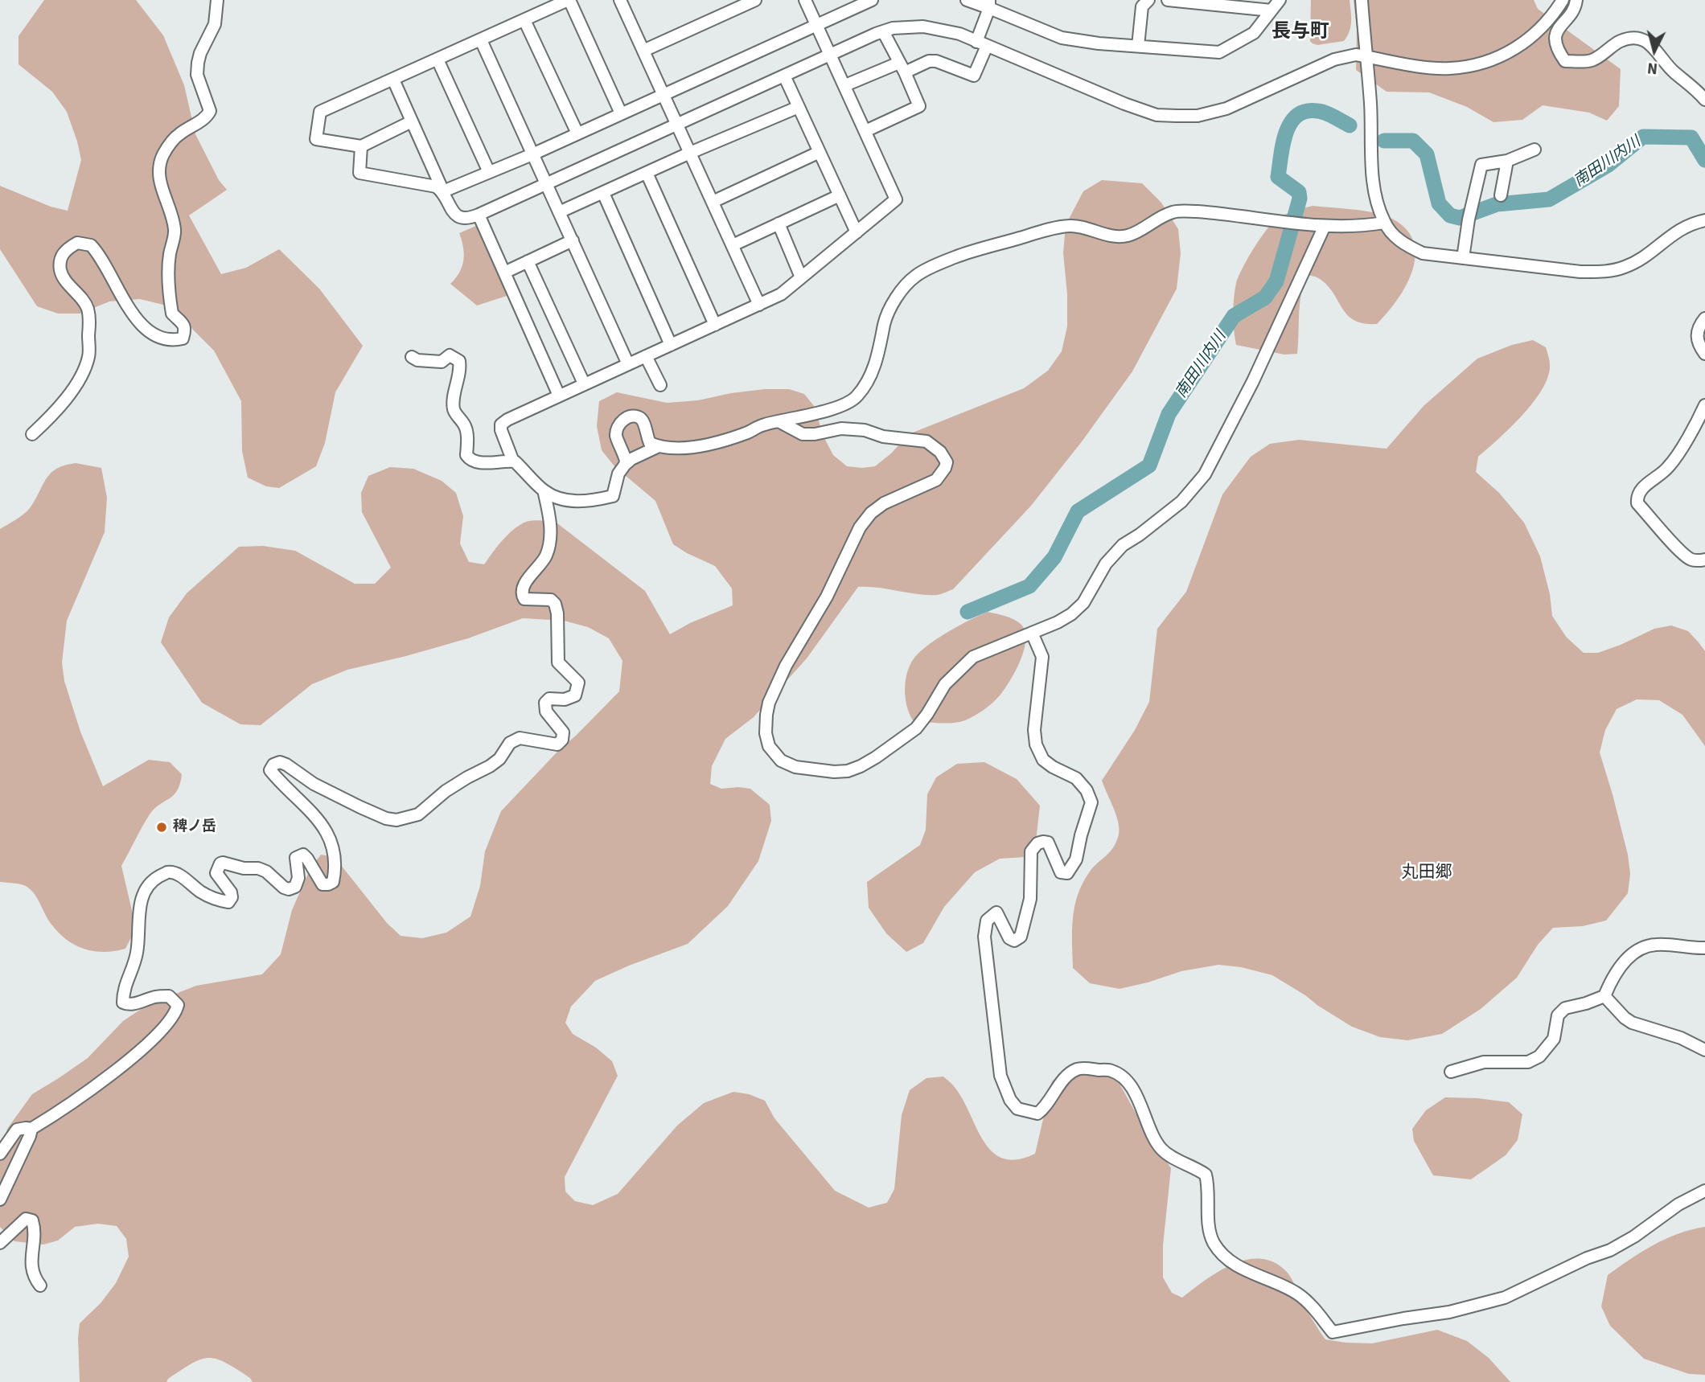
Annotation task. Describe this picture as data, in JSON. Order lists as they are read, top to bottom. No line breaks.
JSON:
{"districts":["長与町","丸田郷"],"water":["南田川内川"],"places":["稗ノ岳"],"north":"bottom"}
